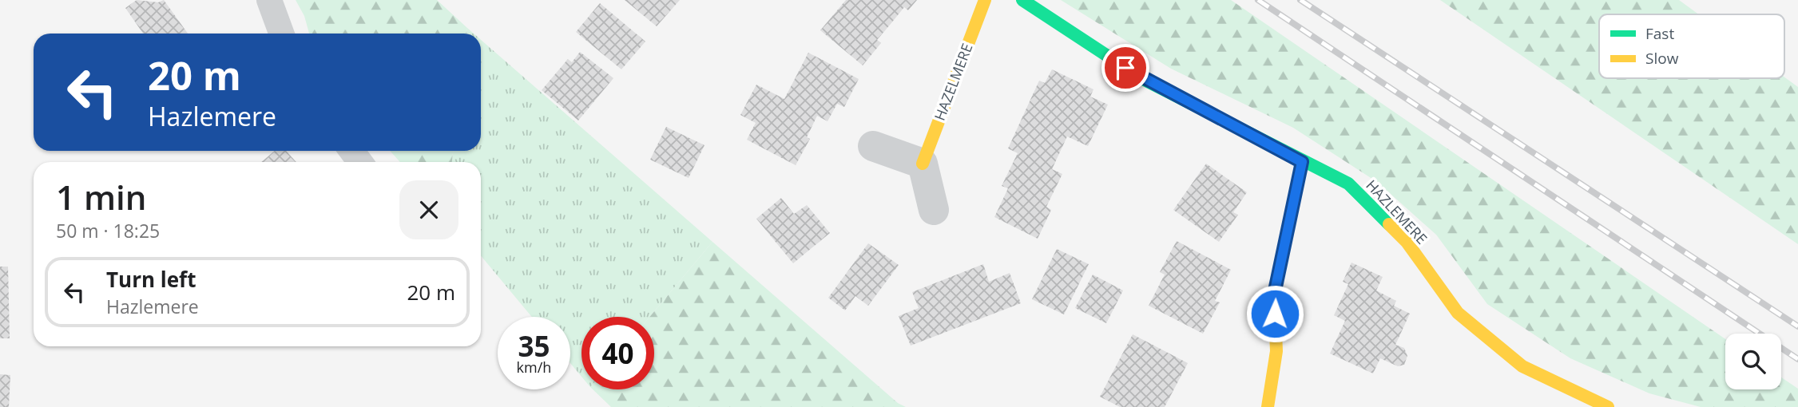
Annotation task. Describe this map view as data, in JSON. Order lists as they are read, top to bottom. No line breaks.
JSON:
{"streets":{"street":["HAZELMERE","HAZLEMERE"]},"legend":["Fast","Slow"],"page":{"turn":["20 m","Hazlemere"],"heading":["1 min","50 m · 18:25"],"list":[{"name":"Turn left","note":"Hazlemere","value":"20 m"}],"speed":"35 km/h","limit":"40"}}
